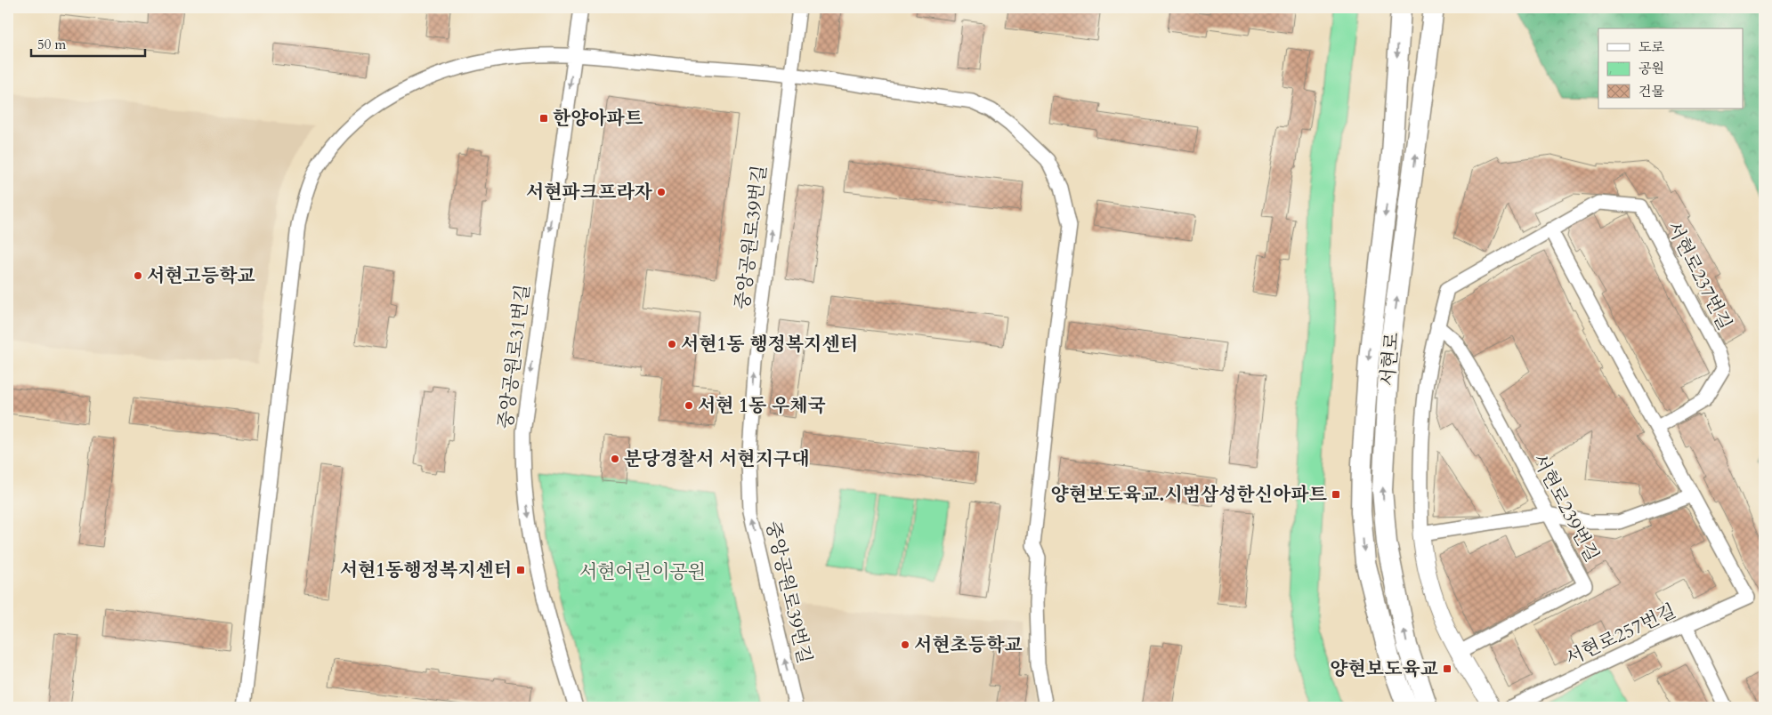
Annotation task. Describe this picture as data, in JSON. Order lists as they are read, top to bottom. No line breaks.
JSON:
{"streets":{"main road":["서현로"],"street":["중앙공원로39번길","서현로237번길","중앙공원로31번길","서현로239번길","서현로257번길"]},"crossings":[["서현로237번길","서현로239번길"]],"one_way":["중앙공원로39번길","중앙공원로31번길"],"parks":["서현어린이공원"],"places":{"transit":["한양아파트","양현보도육교.시범삼성한신아파트","서현1동행정복지센터","양현보도육교"],"other":["서현파크프라자","서현고등학교","서현1동 행정복지센터","서현 1동 우체국","분당경찰서 서현지구대","서현초등학교"]},"legend":["도로","공원","건물"],"scale_bar":"50 m"}
